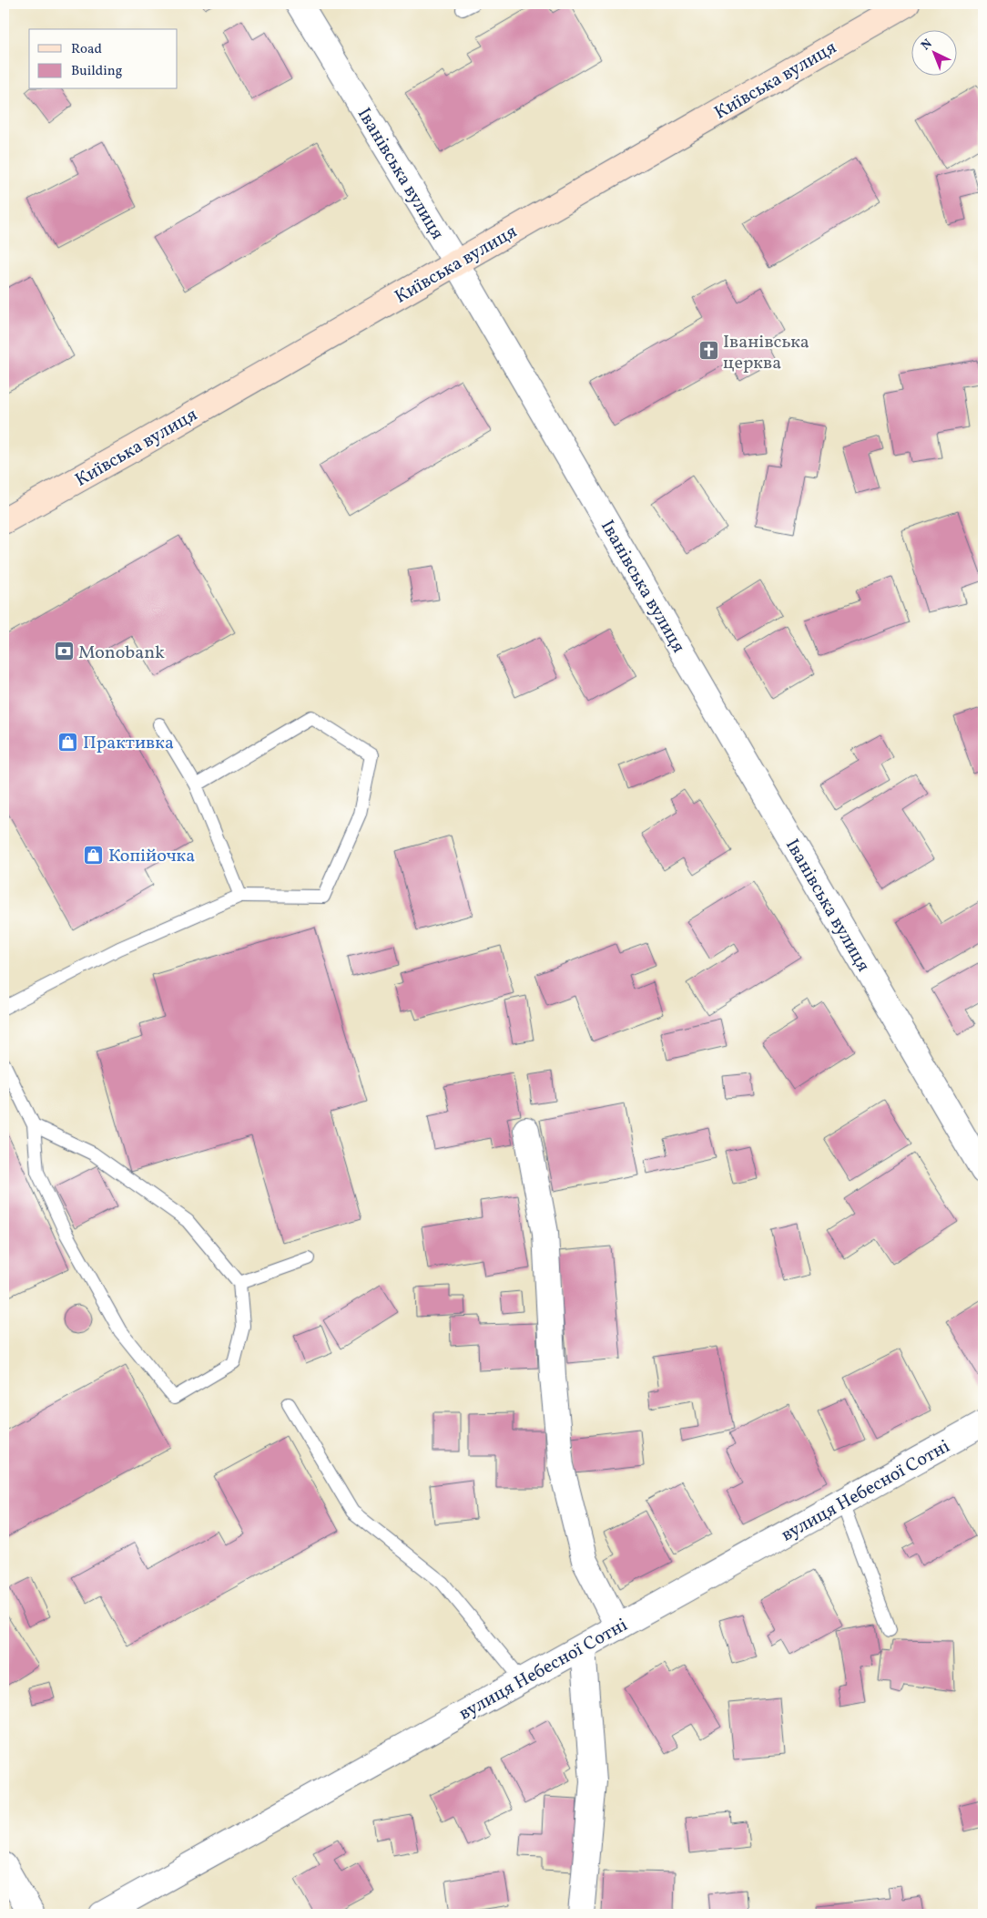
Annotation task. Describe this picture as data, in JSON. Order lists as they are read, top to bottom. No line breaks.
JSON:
{"streets":{"main road":["Київська вулиця"],"street":["Іванівська вулиця","вулиця Небесної Сотні"]},"crossings":[["Київська вулиця","Іванівська вулиця"]],"places":{"church":["Іванівська церква"],"bank":["Monobank"],"shop":["Практивка","Копійочка"]},"legend":["Road","Building"],"north":"top left"}
